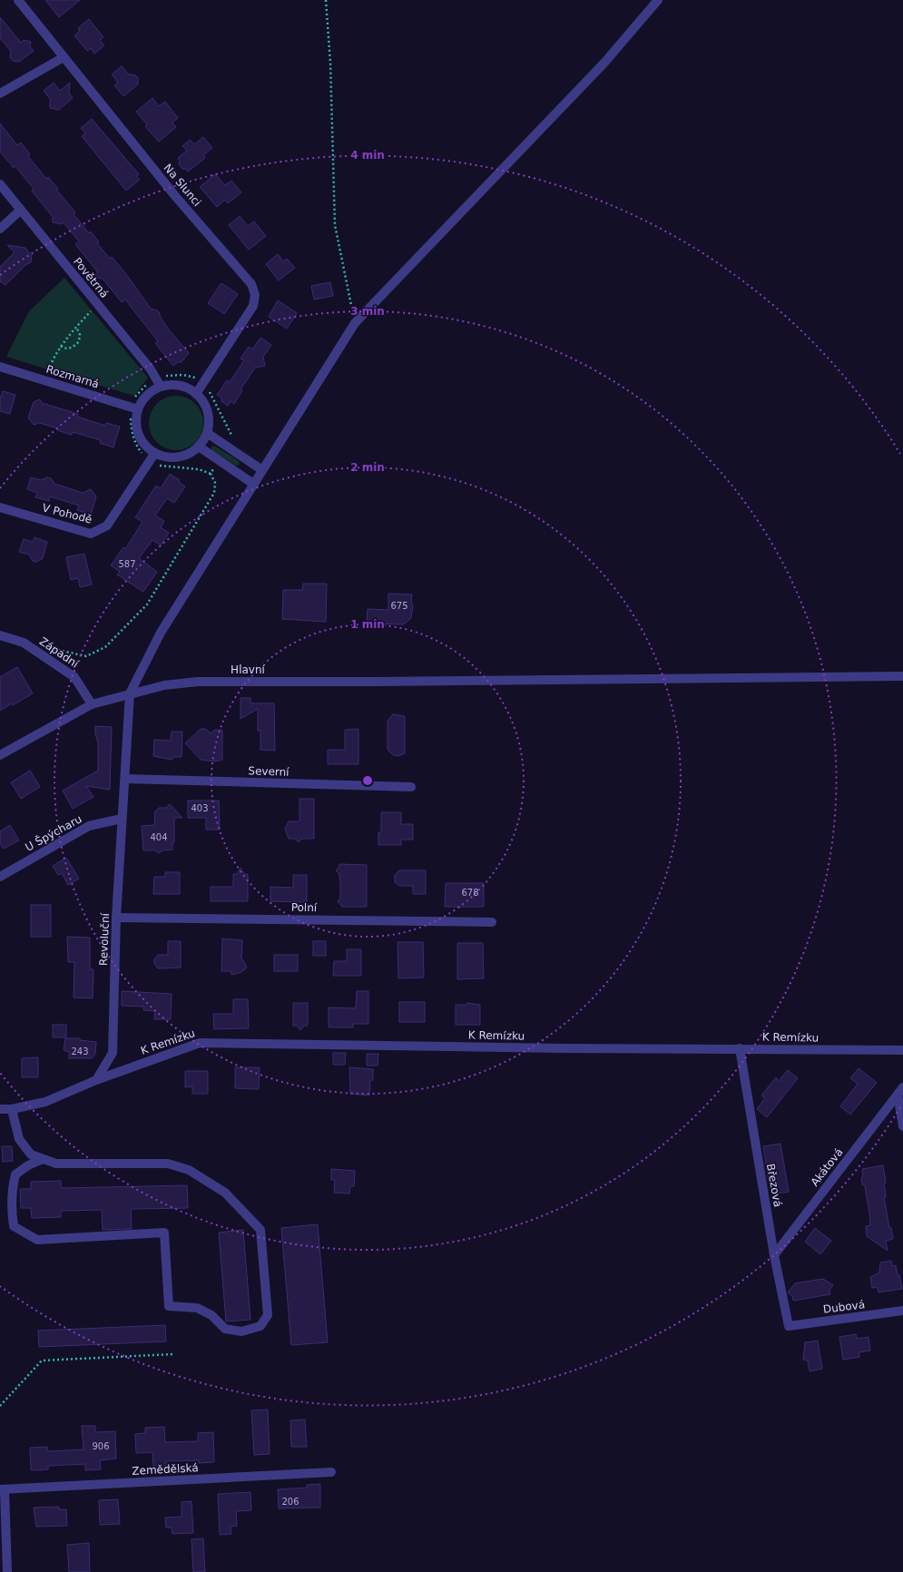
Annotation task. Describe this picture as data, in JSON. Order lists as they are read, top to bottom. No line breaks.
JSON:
{"streets":{"street":["Na Slunci","Povětrná","Rozmarná","V Pohodě","Západní","Hlavní","Severní","U Špýcharu","Polní","Revoluční","K Remízku","Akátová","Březová","Dubová","Zemědělská"]},"crossings":[["Na Slunci","Povětrná"],["Na Slunci","Rozmarná"],["Na Slunci","V Pohodě"],["Povětrná","Rozmarná"],["Povětrná","V Pohodě"],["Rozmarná","V Pohodě"],["Západní","Hlavní"],["Hlavní","Revoluční"],["Severní","Revoluční"],["U Špýcharu","Revoluční"],["Polní","Revoluční"],["Revoluční","K Remízku"],["K Remízku","Březová"],["Akátová","Březová"],["Březová","Dubová"]],"house_numbers":["587","675","403","404","678","243","906","206"],"rings":["4 min","3 min","2 min","1 min"]}
